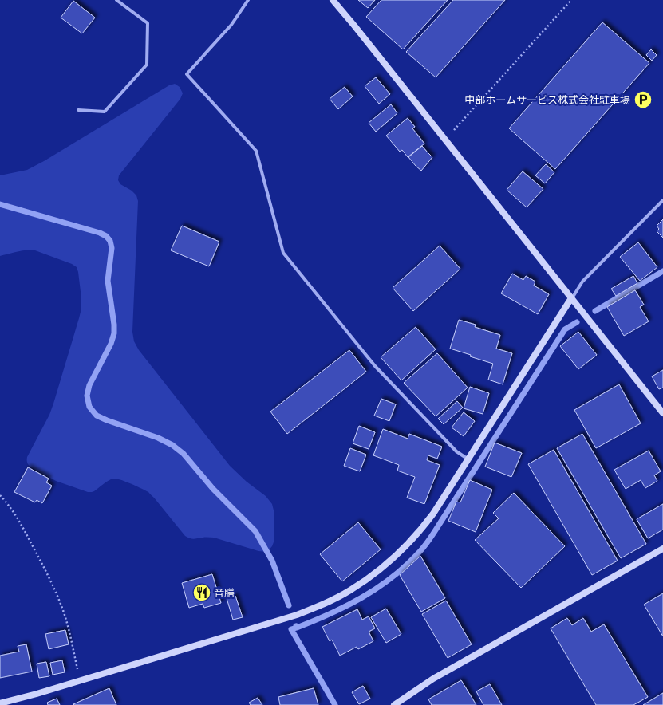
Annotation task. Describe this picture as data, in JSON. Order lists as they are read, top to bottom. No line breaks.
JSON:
{"places":{"parking":["中部ホームサービス株式会社駐車場"],"restaurant":["音膳"]}}
